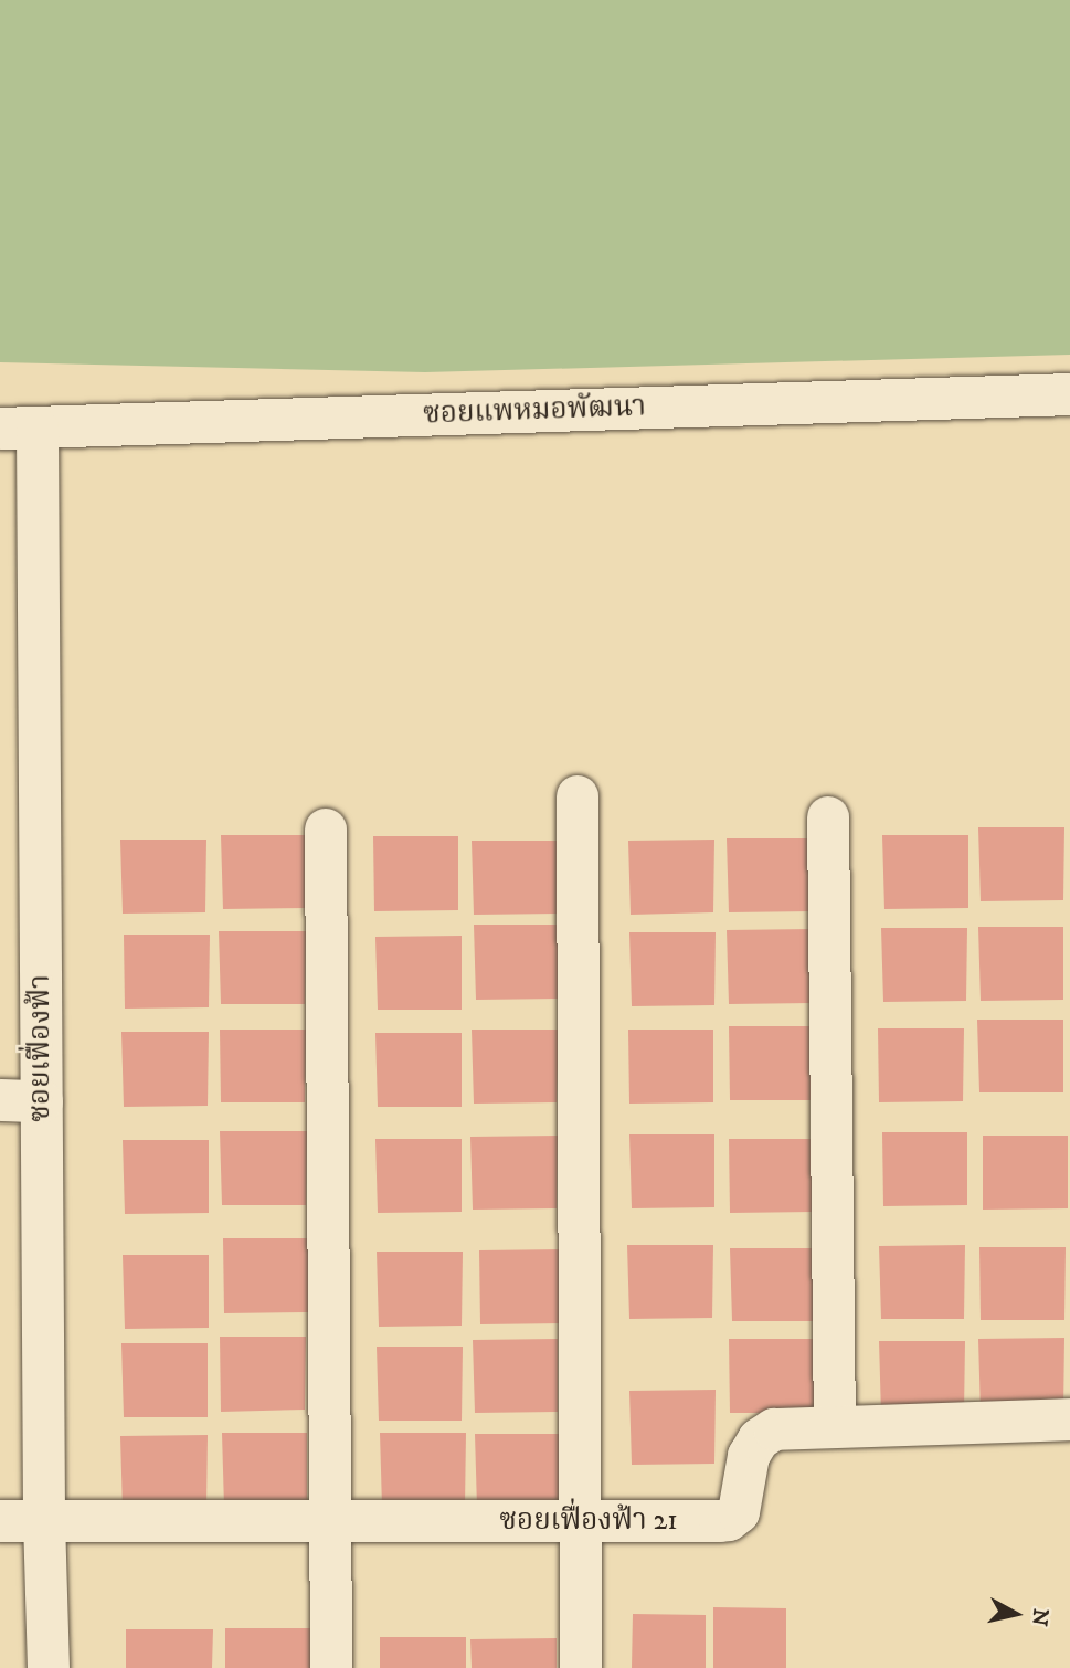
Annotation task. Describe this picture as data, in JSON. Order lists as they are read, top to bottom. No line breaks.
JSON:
{"streets":{"street":["ซอยแพหมอพัฒนา","ซอยเฟื่องฟ้า","ซอยเฟื่องฟ้า 21"]},"crossings":[["ซอยแพหมอพัฒนา","ซอยเฟื่องฟ้า"],["ซอยเฟื่องฟ้า","ซอยเฟื่องฟ้า 21"]],"north":"right"}
